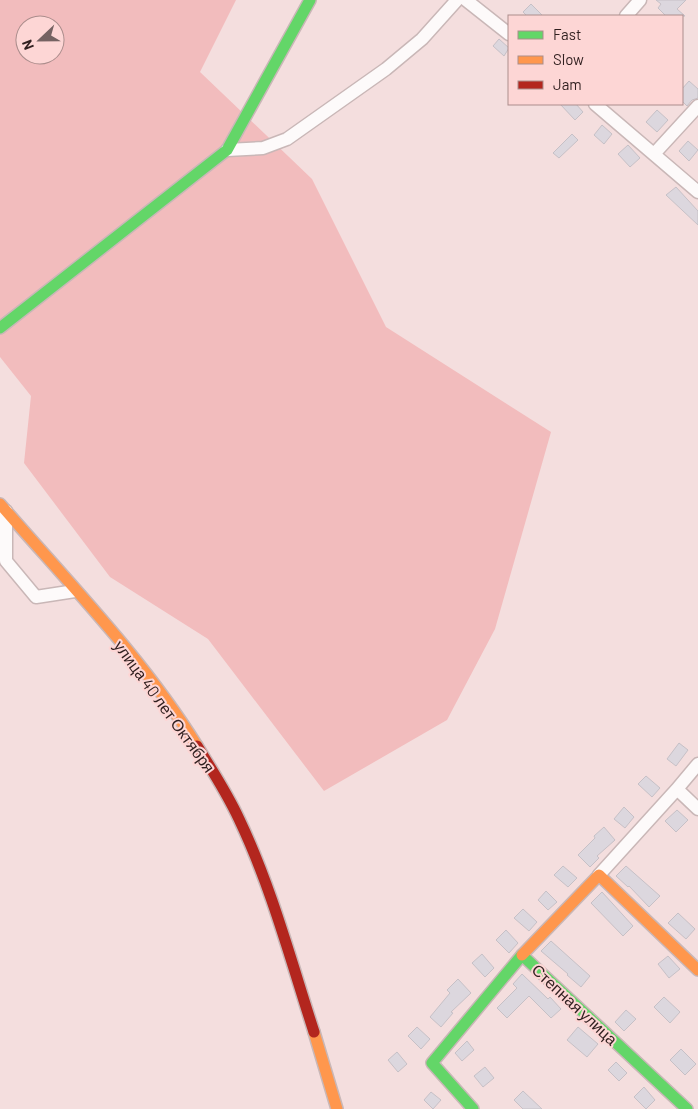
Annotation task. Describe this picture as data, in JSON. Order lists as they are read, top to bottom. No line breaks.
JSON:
{"streets":{"street":["улица 40 лет Октября","Степная улица"]},"legend":["Fast","Slow","Jam"],"north":"left"}
